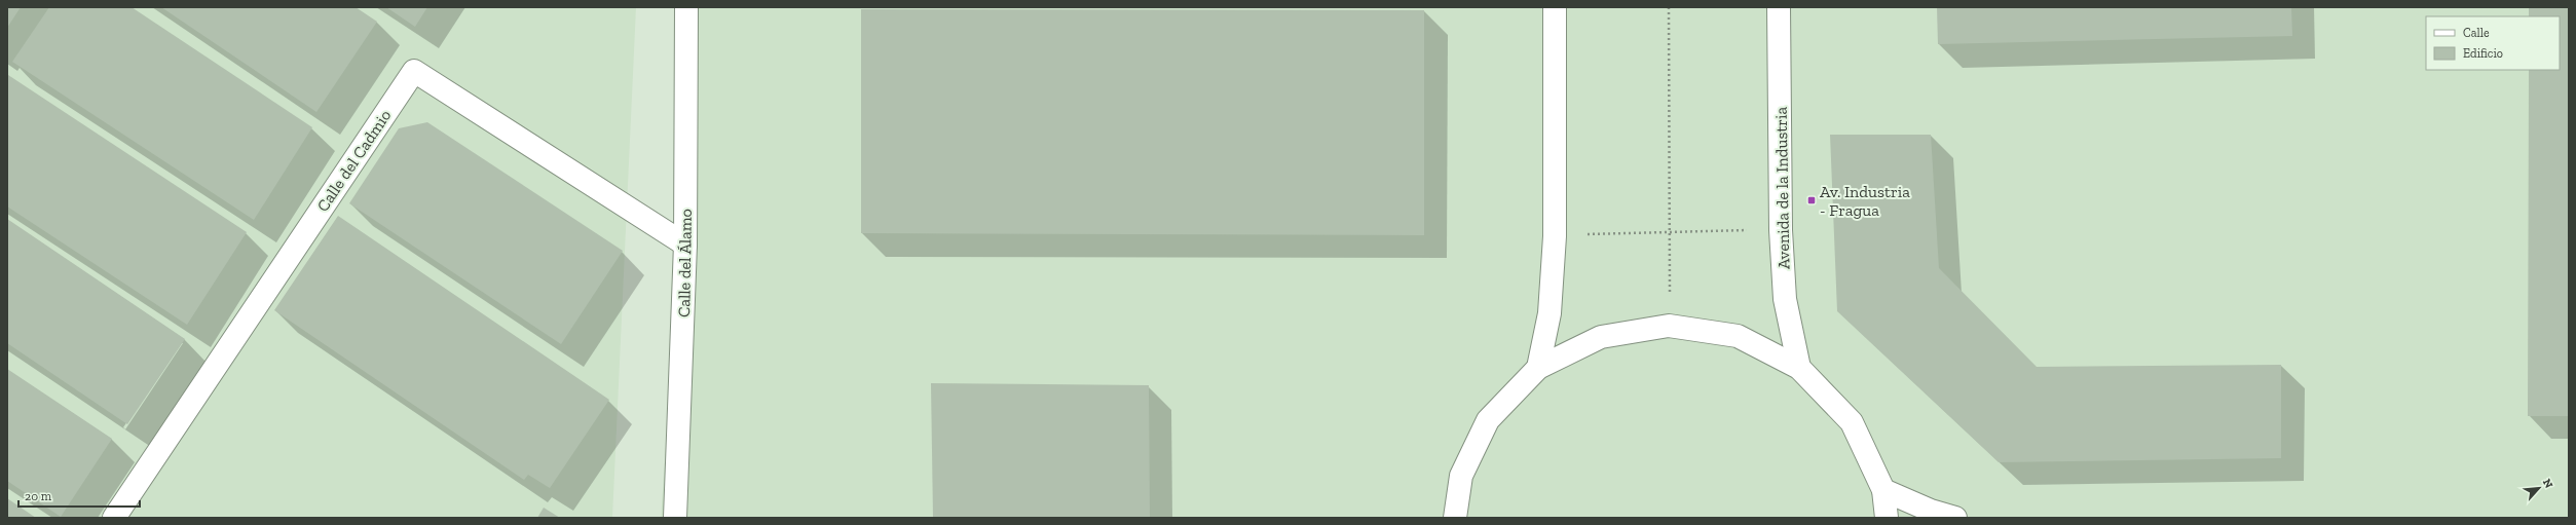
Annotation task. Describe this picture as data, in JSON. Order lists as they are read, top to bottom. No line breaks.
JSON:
{"streets":{"street":["Calle del Cadmio","Avenida de la Industria","Calle del Álamo"]},"crossings":[["Calle del Cadmio","Calle del Álamo"]],"places":{"transit":["Av. Industria - Fragua"]},"legend":["Calle","Edificio"],"scale_bar":"20 m","north":"top right"}
